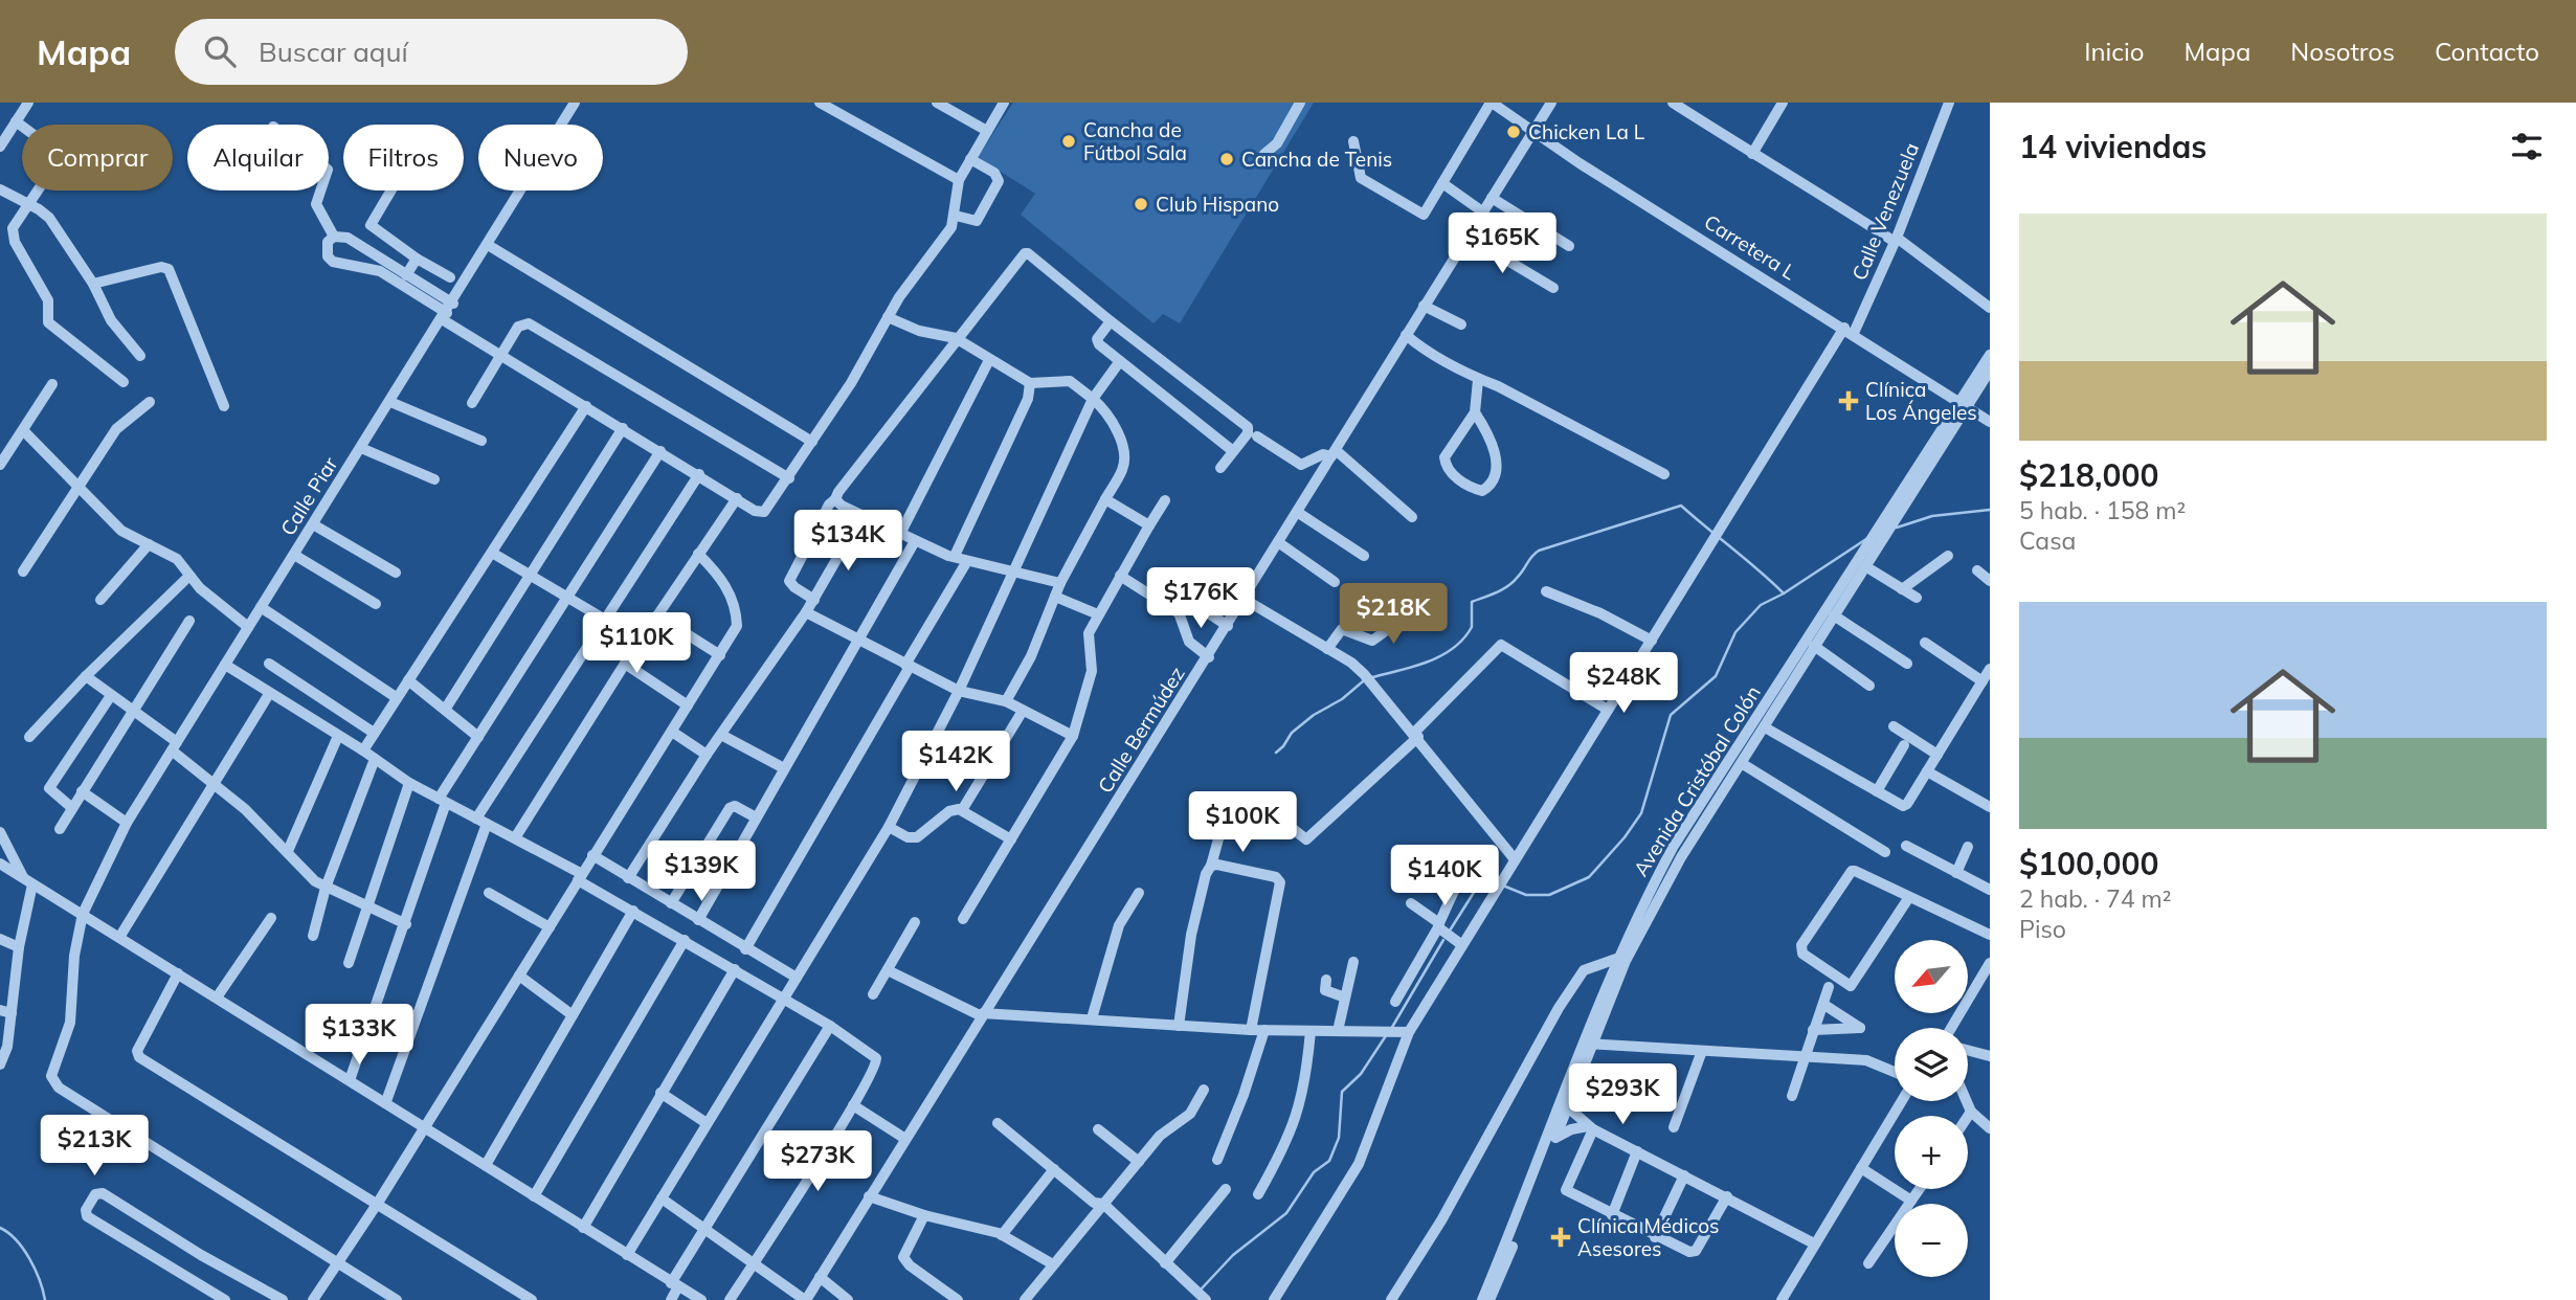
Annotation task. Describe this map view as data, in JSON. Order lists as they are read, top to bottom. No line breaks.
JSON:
{"streets":{"street":["Calle Venezuela","Carretera L","Calle Piar","Calle Bermúdez","Avenida Cristóbal Colón"]},"crossings":[["Calle Venezuela","Carretera L"],["Carretera L","Calle Bermúdez"],["Carretera L","Avenida Cristóbal Colón"]],"places":{"other":["Chicken La L","Cancha de Fútbol Sala","Cancha de Tenis","Club Hispano"],"health":["Clínica Los Ángeles","Clínica Médicos Asesores"]},"north":"bottom left","page":{"header":"Mapa","search":"Buscar aquí","nav":["Inicio","Mapa","Nosotros","Contacto"],"heading":"14 viviendas","chip":["Comprar","Alquilar","Filtros","Nuevo"],"list":[{"name":"$218,000","note":"5 hab. · 158 m² · Casa"},{"name":"$100,000","note":"2 hab. · 74 m² · Piso"}],"price":["$165K","$134K","$176K","$218K","$110K","$248K","$142K","$100K","$139K","$140K","$133K","$293K","$213K","$273K"],"map_buttons":["+","−"]}}
